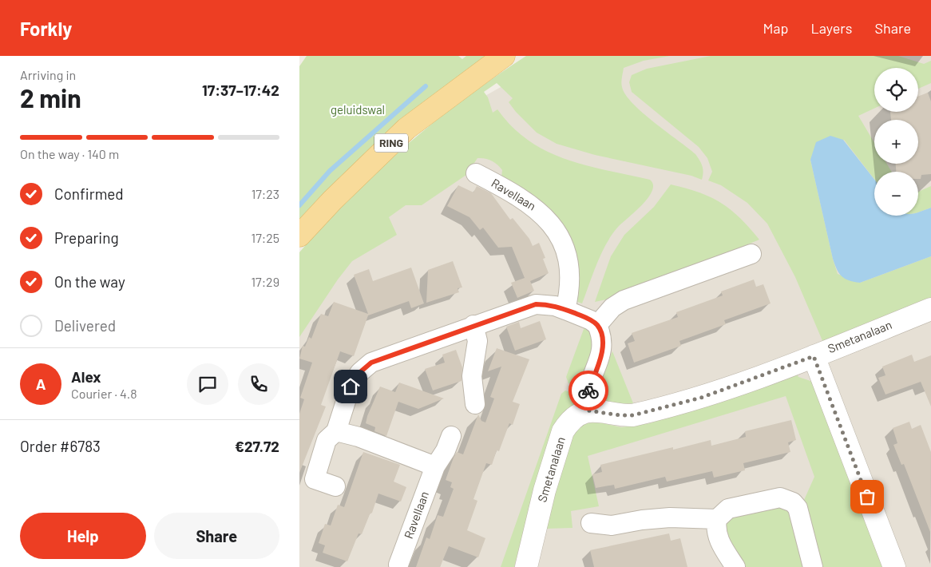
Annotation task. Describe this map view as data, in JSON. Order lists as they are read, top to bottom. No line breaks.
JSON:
{"streets":{"main road":["RING"],"street":["Ravellaan","Smetanalaan"]},"parks":["geluidswal"],"page":{"header":"Forkly","nav":["Map","Layers","Share"],"heading":["2 min","Arriving in","17:37–17:42"],"panel":["Alex","Courier · 4.8","Order #6783","€27.72"],"map_buttons":["+","−"],"bar":"On the way · 140 m","list":[["Confirmed","17:23"],["Preparing","17:25"],["On the way","17:29"],"Delivered"],"round":"A","buttons":["Help","Share"]}}
